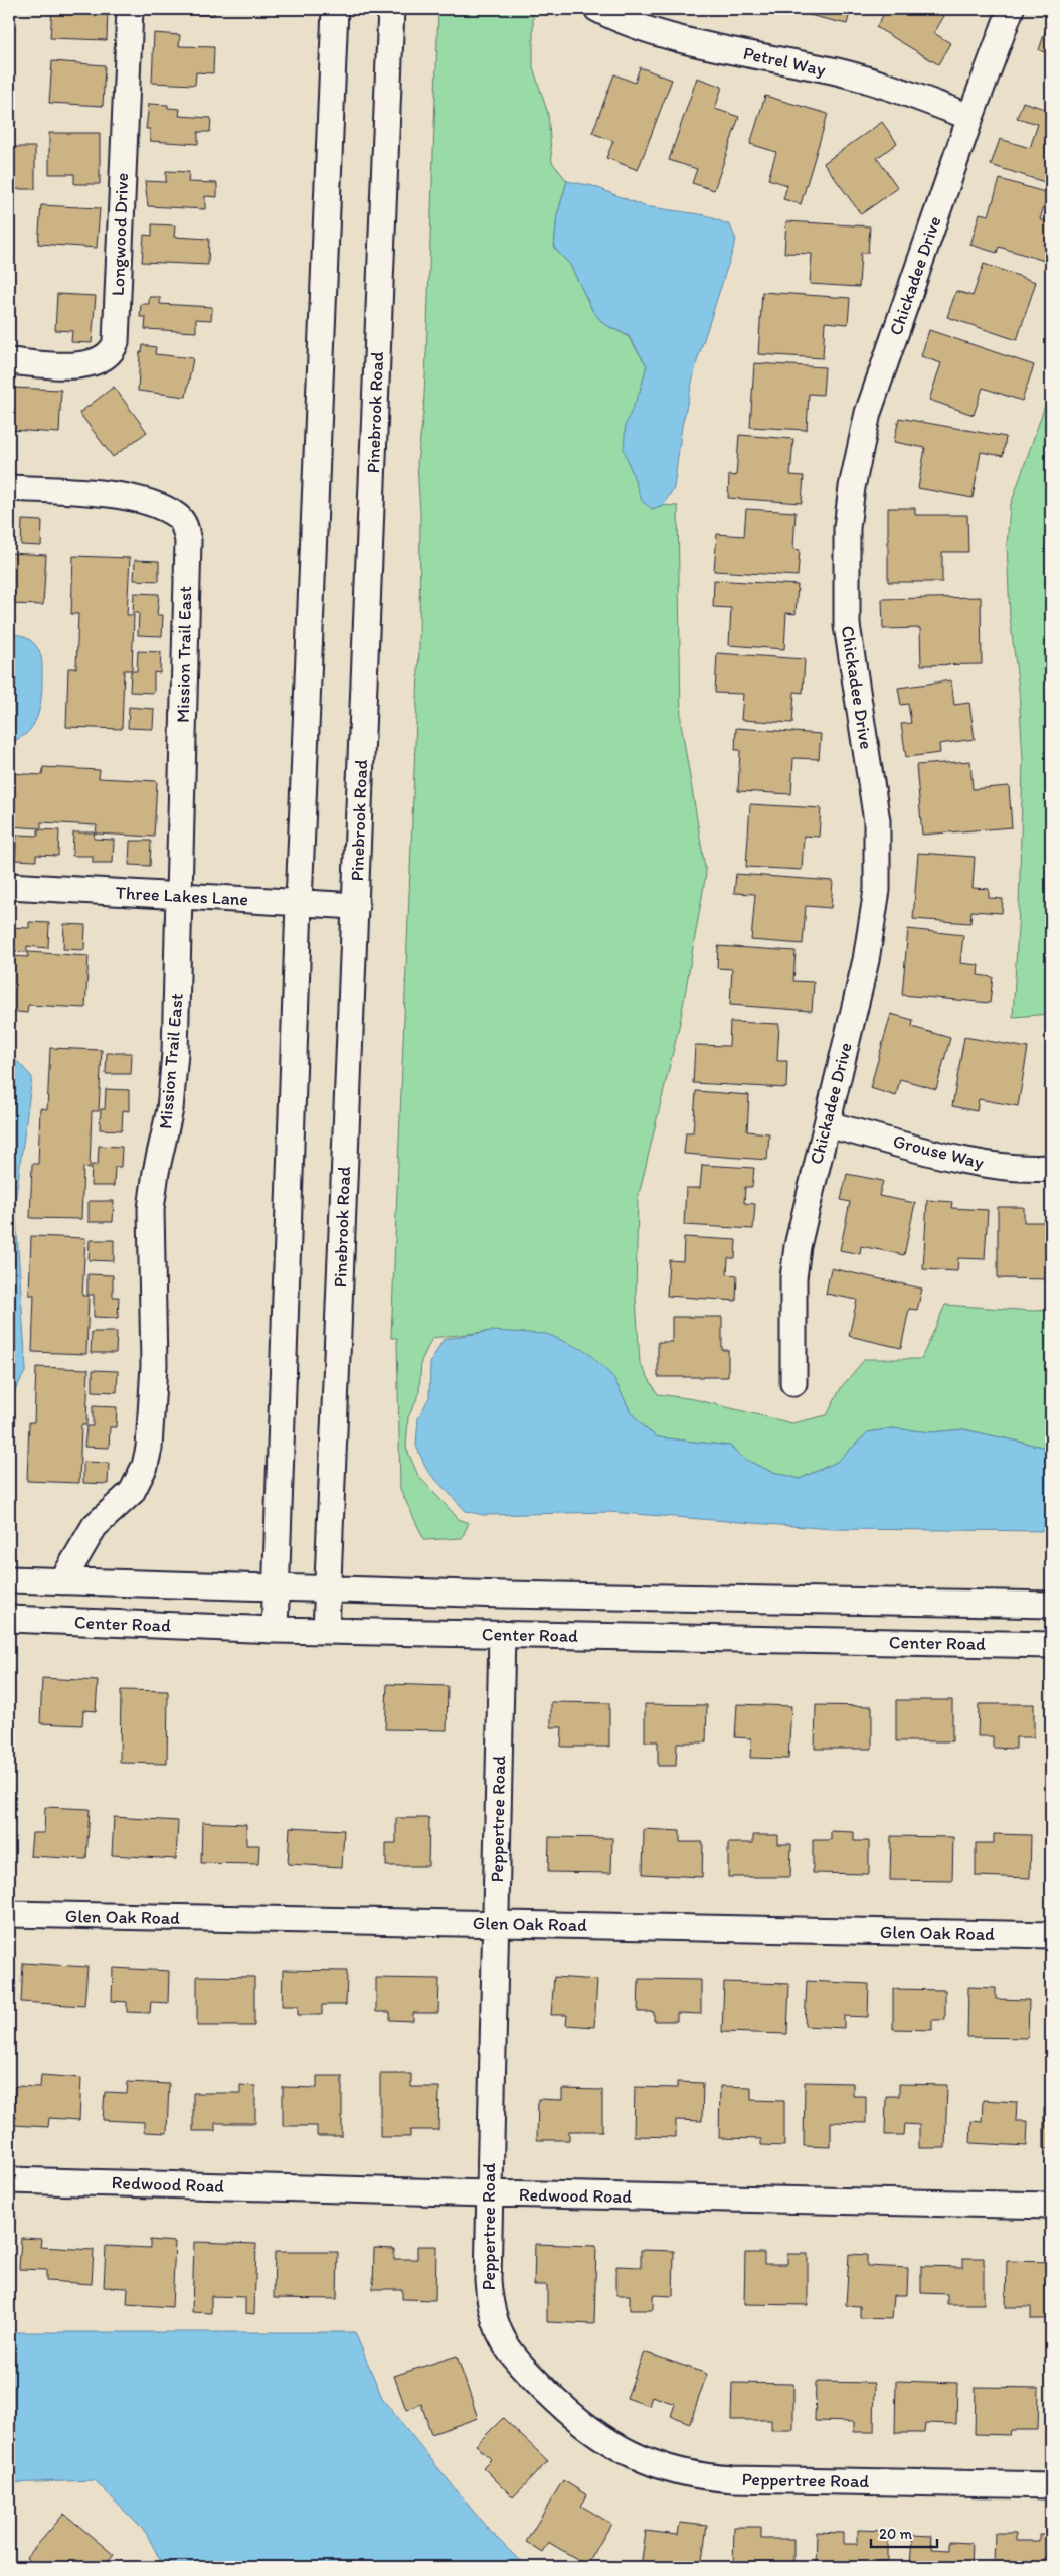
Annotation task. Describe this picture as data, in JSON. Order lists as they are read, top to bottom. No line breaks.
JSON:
{"streets":{"street":["Petrel Way","Longwood Drive","Chickadee Drive","Pinebrook Road","Mission Trail East","Three Lakes Lane","Grouse Way","Center Road","Peppertree Road","Glen Oak Road","Redwood Road"]},"crossings":[["Petrel Way","Chickadee Drive"],["Chickadee Drive","Grouse Way"],["Pinebrook Road","Three Lakes Lane"],["Pinebrook Road","Center Road"],["Mission Trail East","Three Lakes Lane"],["Center Road","Peppertree Road"],["Peppertree Road","Glen Oak Road"],["Peppertree Road","Redwood Road"]],"scale_bar":"20 m"}
